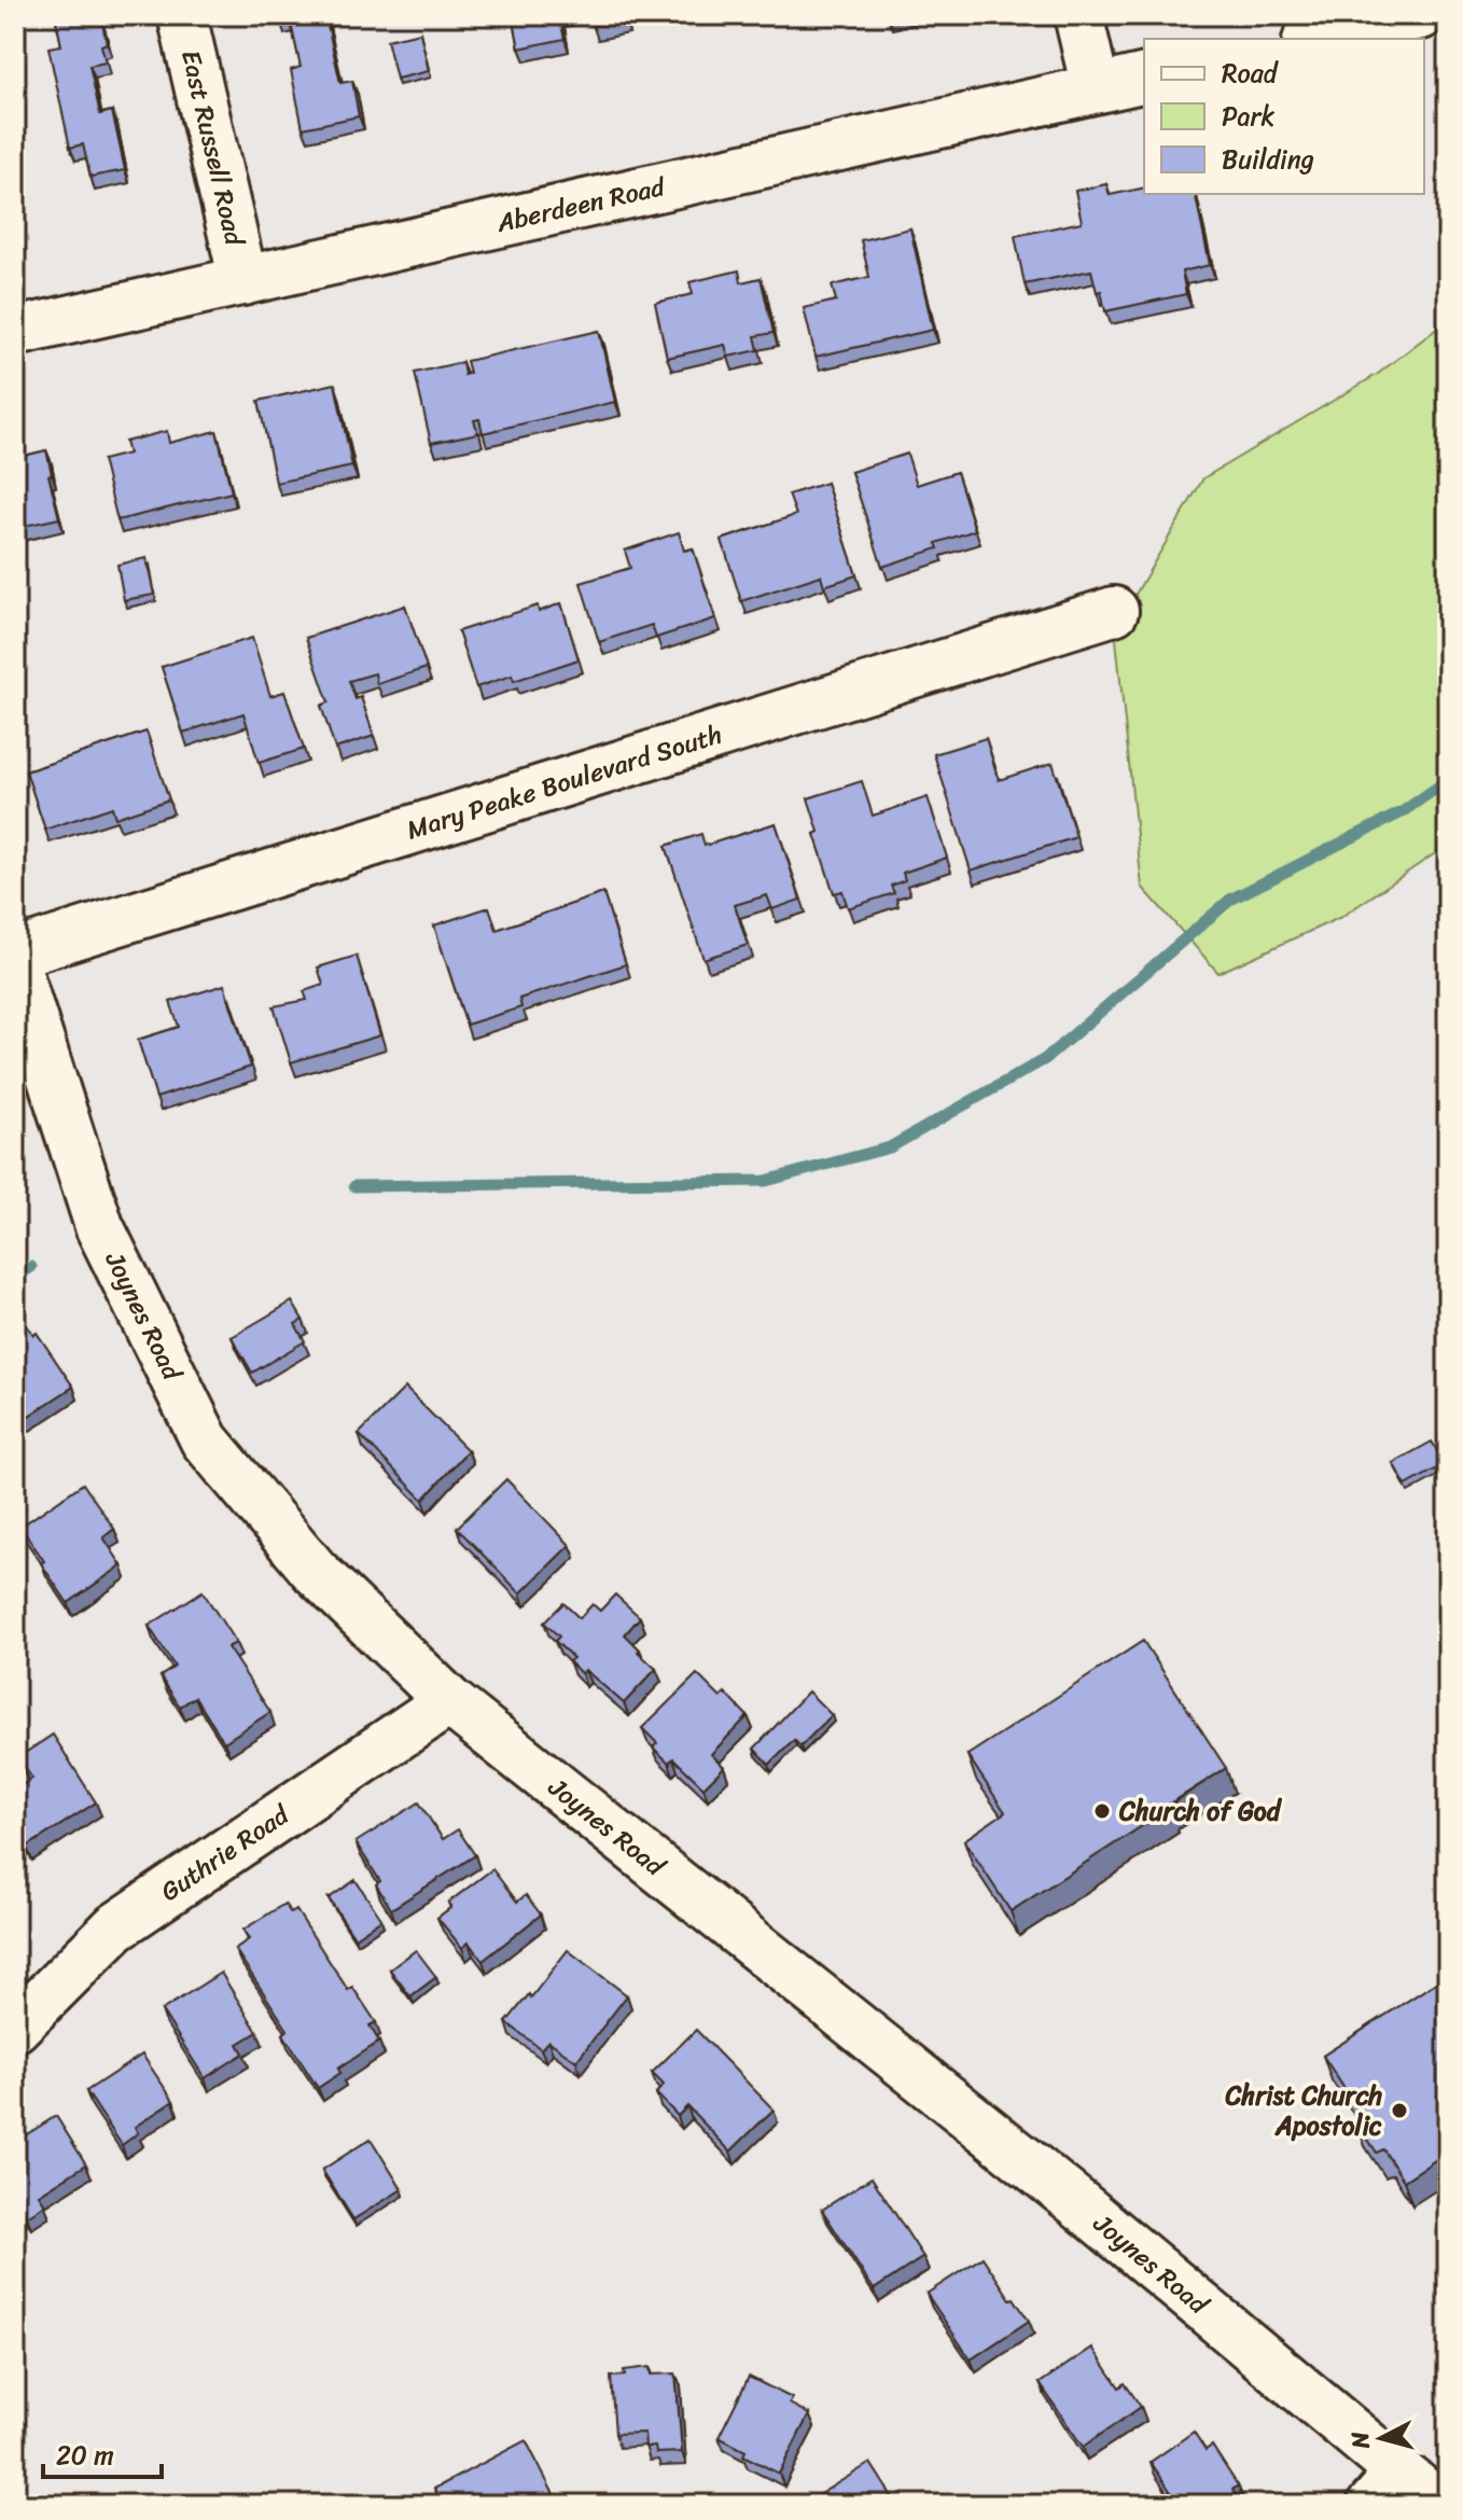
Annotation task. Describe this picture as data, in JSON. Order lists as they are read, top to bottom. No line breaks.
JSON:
{"streets":{"street":["East Russell Road","Aberdeen Road","Mary Peake Boulevard South","Joynes Road","Guthrie Road"]},"crossings":[["East Russell Road","Aberdeen Road"],["Joynes Road","Guthrie Road"]],"places":["Church of God","Christ Church Apostolic"],"legend":["Road","Park","Building"],"scale_bar":"20 m","north":"left"}
